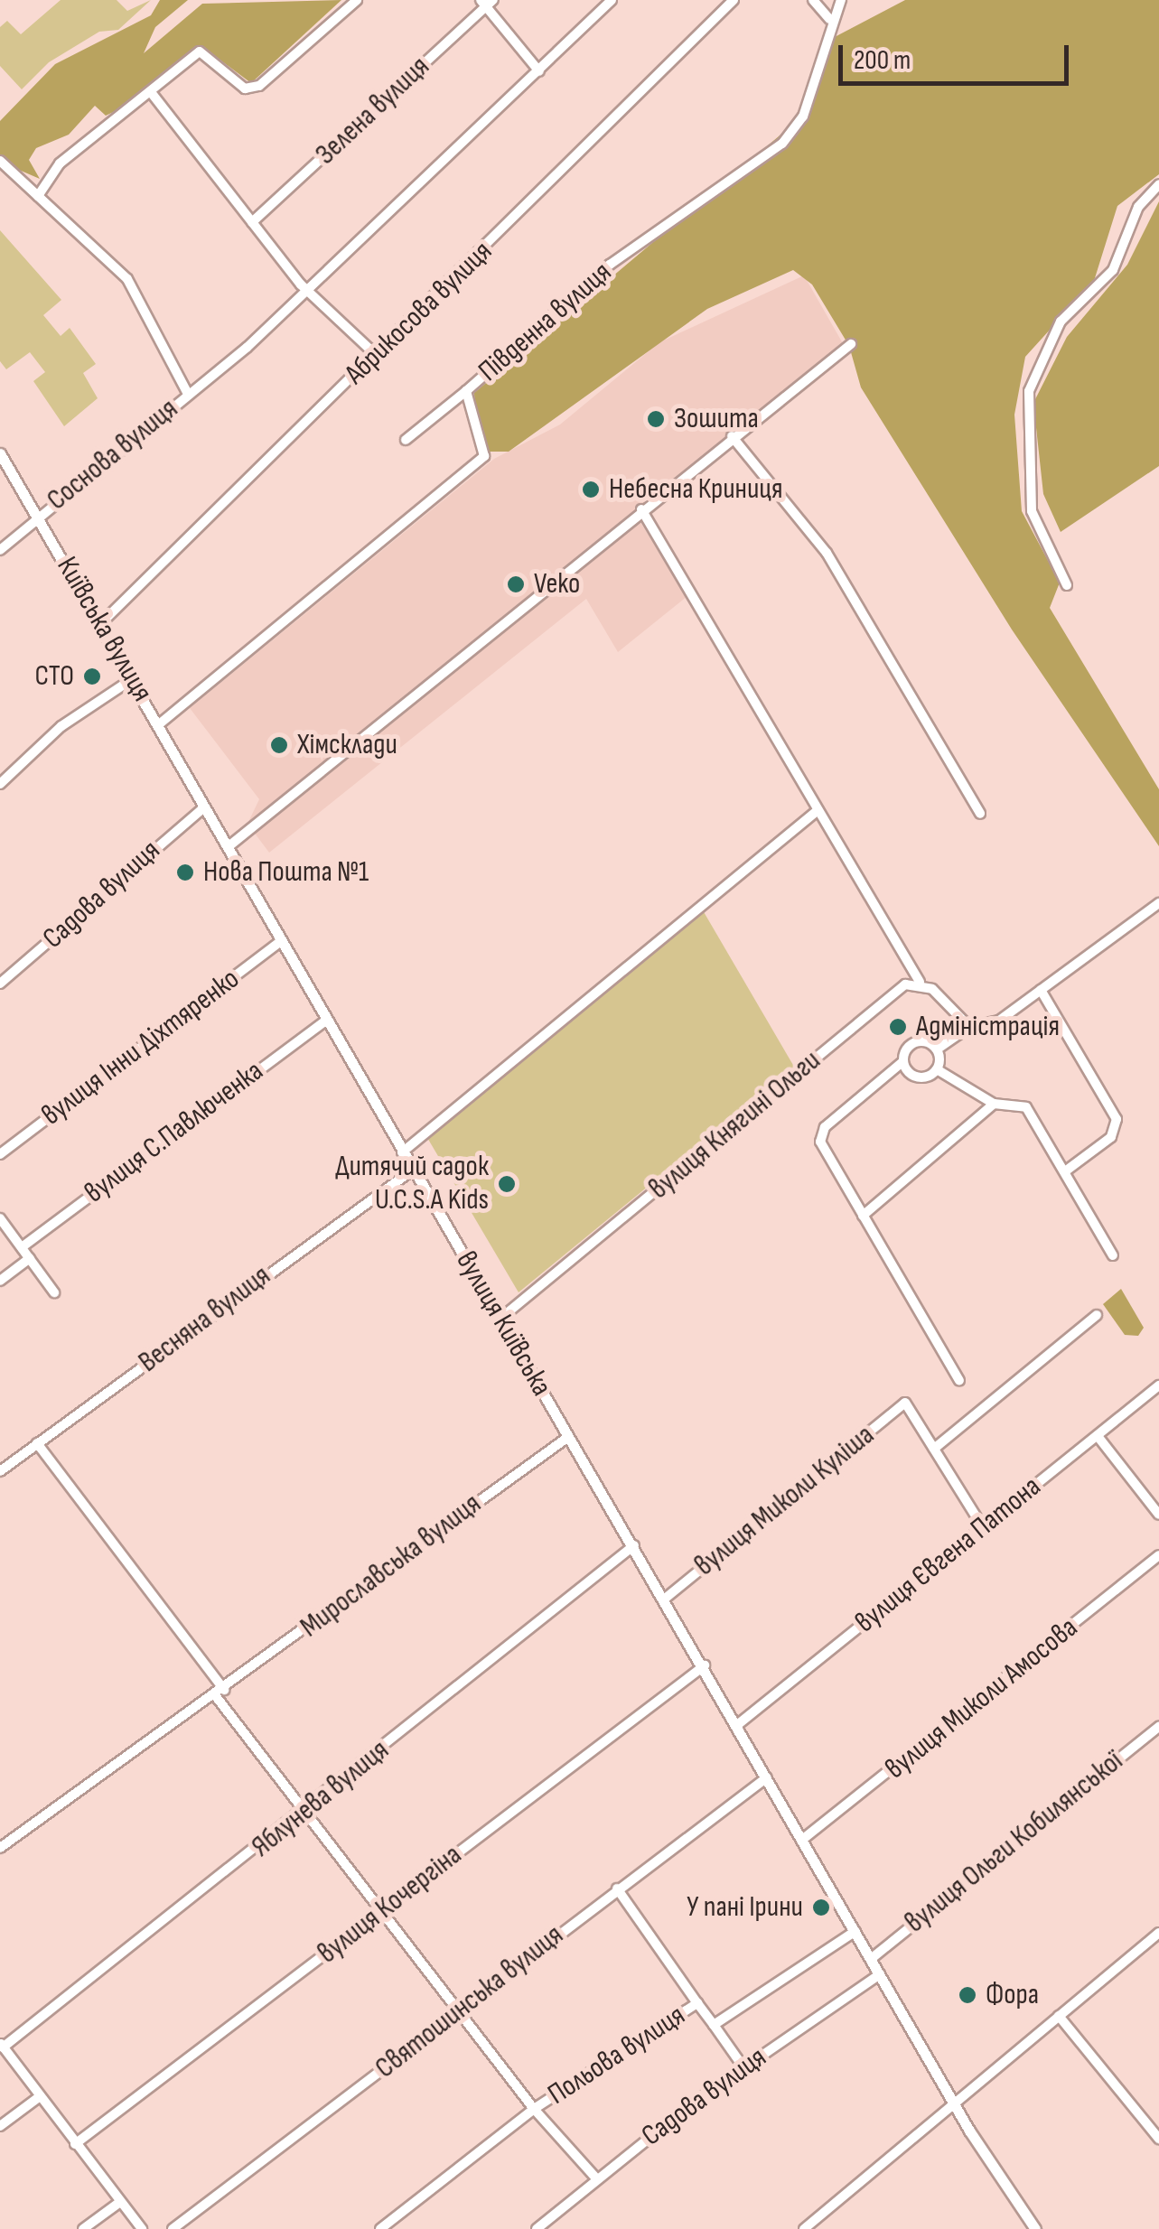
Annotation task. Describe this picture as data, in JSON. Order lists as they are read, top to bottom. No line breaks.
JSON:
{"streets":{"street":["Зелена вулиця","Абрикосова вулиця","Південна вулиця","Соснова вулиця","Київська вулиця","Садова вулиця","вулиця Інни Діхтяренко","вулиця Княгині Ольги","вулиця С.Павлюченка","Весняна вулиця","вулиця Київська","вулиця Миколи Куліша","вулиця Євгена Патона","Мирославська вулиця","вулиця Миколи Амосова","Яблунева вулиця","вулиця Ольги Кобилянської","вулиця Кочергіна","Святошинська вулиця","Польова вулиця"]},"crossings":[["Абрикосова вулиця","Київська вулиця"],["Південна вулиця","Київська вулиця"],["Соснова вулиця","Київська вулиця"],["Київська вулиця","Садова вулиця"],["Київська вулиця","вулиця Київська"],["Садова вулиця","вулиця Київська"],["вулиця Інни Діхтяренко","вулиця Київська"],["вулиця Княгині Ольги","вулиця Київська"],["вулиця С.Павлюченка","вулиця Київська"],["Весняна вулиця","вулиця Київська"],["вулиця Київська","вулиця Миколи Куліша"],["вулиця Київська","вулиця Євгена Патона"],["вулиця Київська","Мирославська вулиця"],["вулиця Київська","вулиця Миколи Амосова"],["вулиця Київська","Яблунева вулиця"],["вулиця Київська","вулиця Ольги Кобилянської"],["вулиця Київська","вулиця Кочергіна"],["вулиця Київська","Святошинська вулиця"],["вулиця Київська","Польова вулиця"]],"places":["Зошита","Небесна Криниця","Veko","СТО","Хімсклади","Нова Пошта №1","Адміністрація","Дитячий садок U.C.S.A Kids","У пані Ірини","Фора"],"scale_bar":"200 m"}
